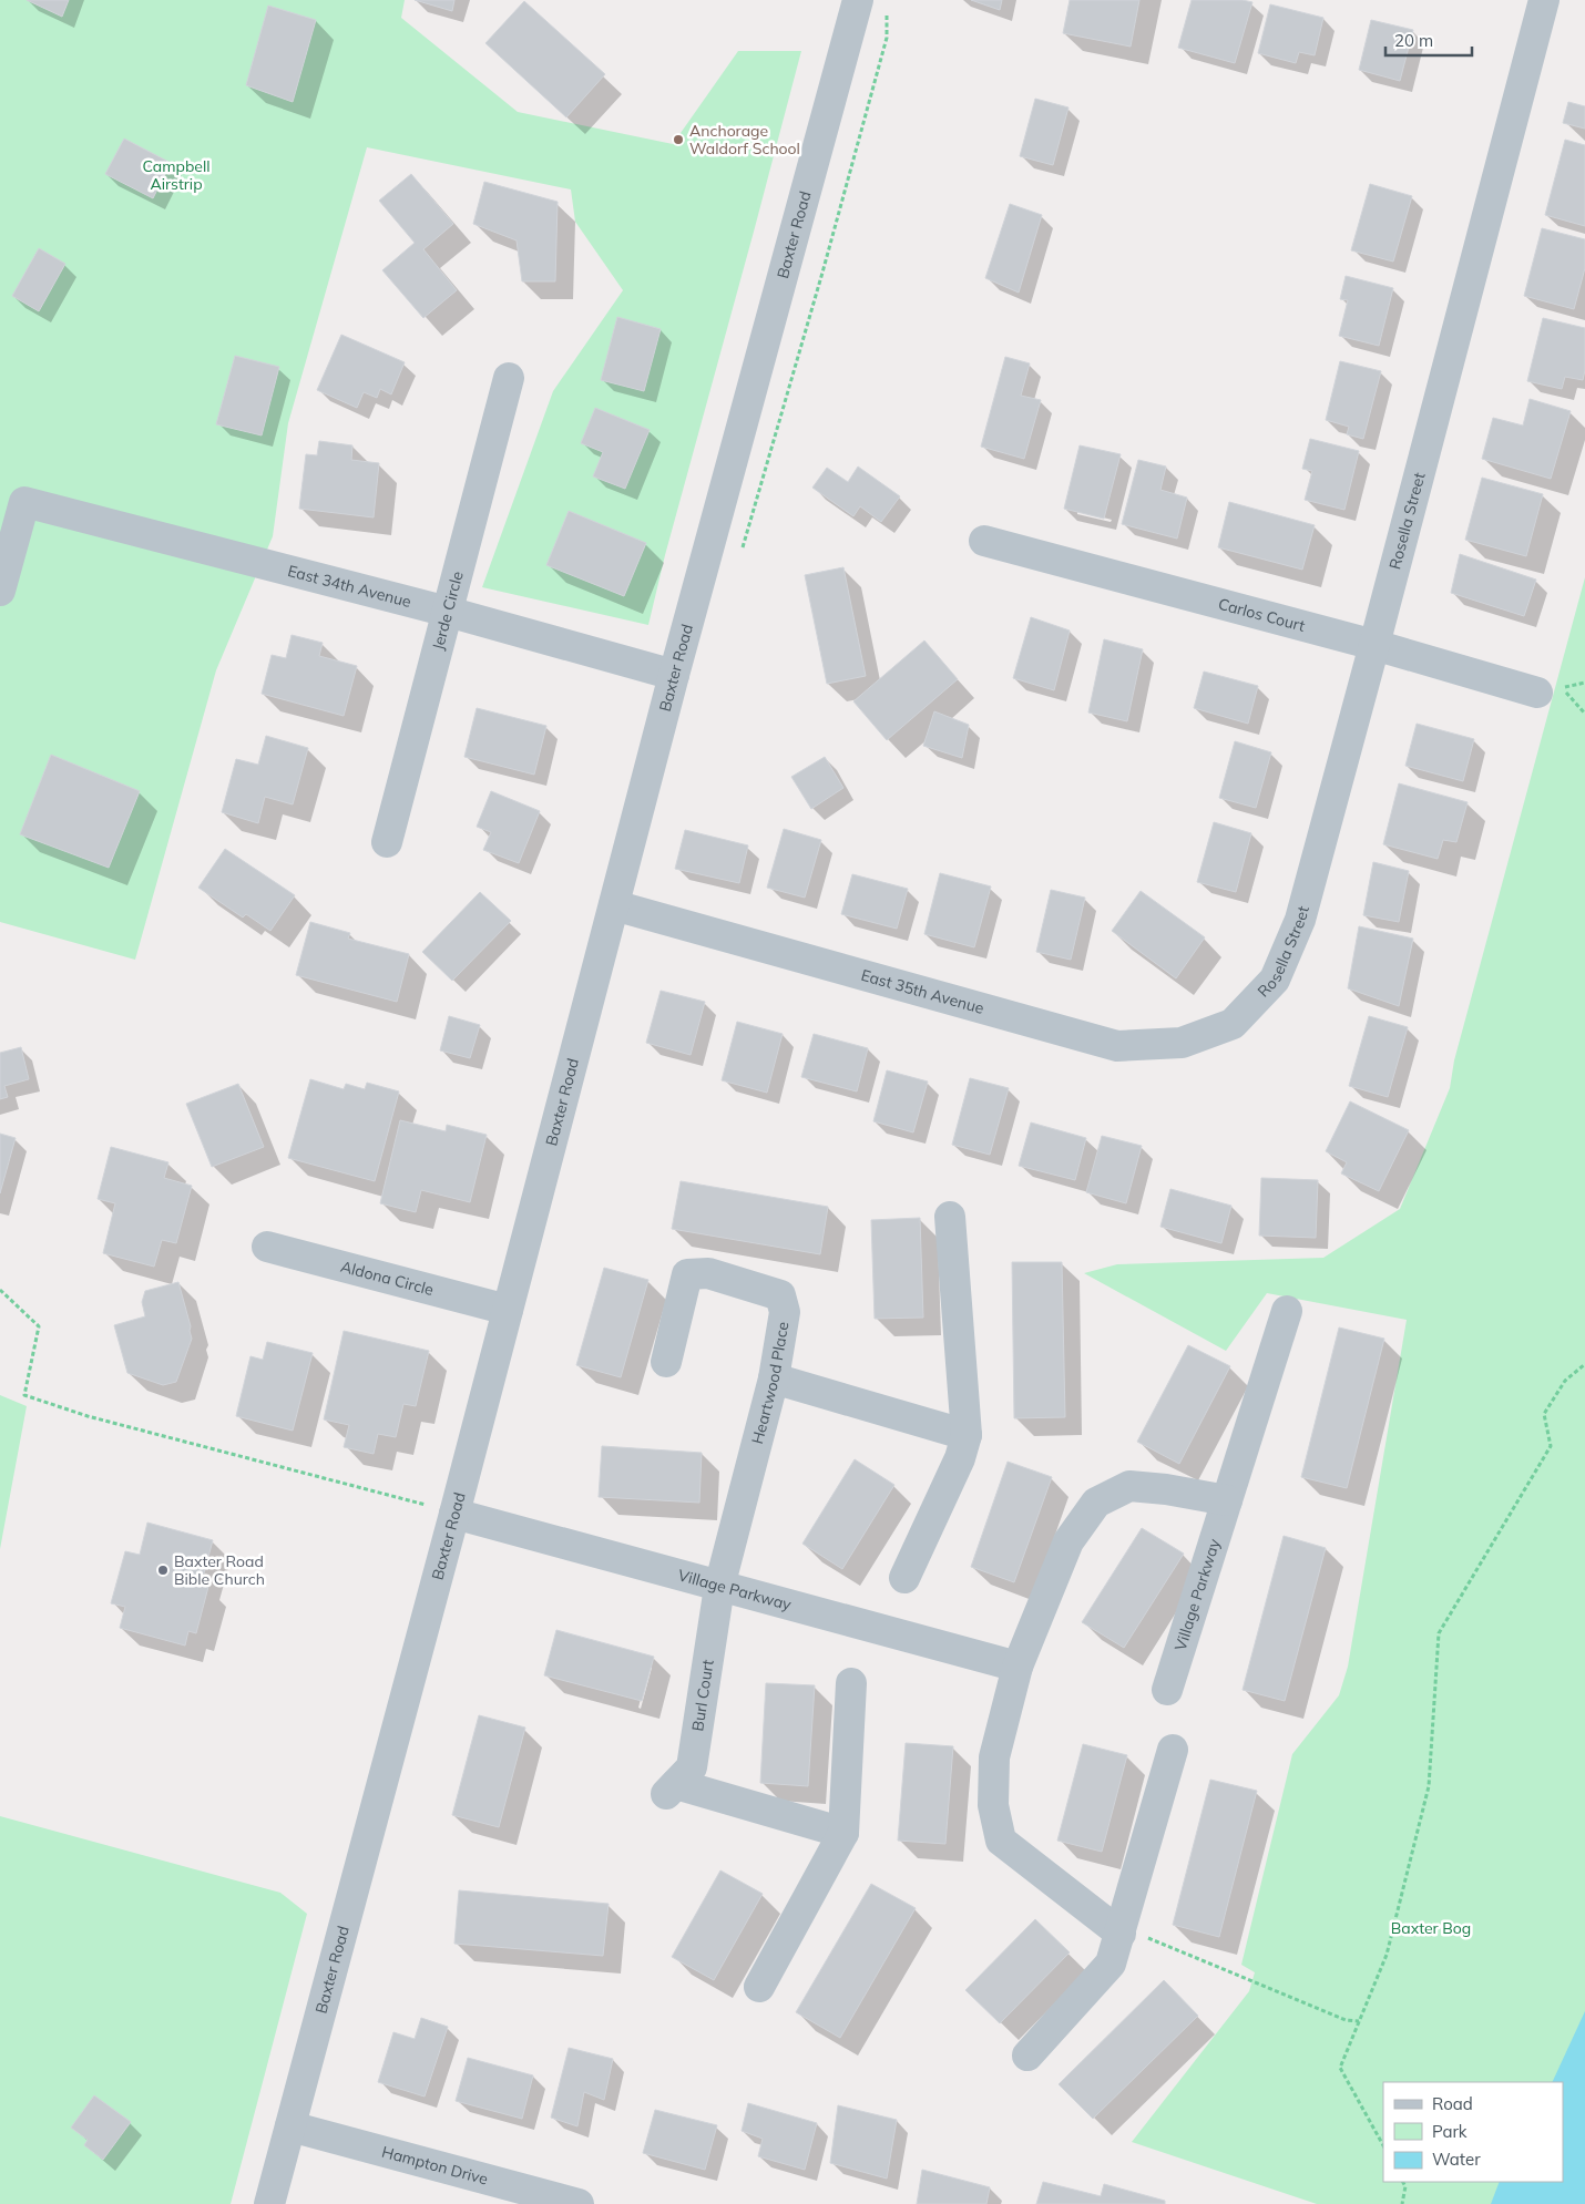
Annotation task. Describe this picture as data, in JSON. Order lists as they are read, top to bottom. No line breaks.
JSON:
{"streets":{"street":["Baxter Road","Rosella Street","East 34th Avenue","Jerde Circle","Carlos Court","East 35th Avenue","Aldona Circle","Heartwood Place","Village Parkway","Burl Court","Hampton Drive"]},"crossings":[["Baxter Road","East 34th Avenue"],["Baxter Road","East 35th Avenue"],["Baxter Road","Aldona Circle"],["Baxter Road","Village Parkway"],["Baxter Road","Hampton Drive"],["Rosella Street","Carlos Court"],["Rosella Street","East 35th Avenue"],["East 34th Avenue","Jerde Circle"],["Heartwood Place","Village Parkway"],["Heartwood Place","Burl Court"],["Village Parkway","Burl Court"]],"parks":["Campbell Airstrip","Baxter Bog"],"places":["Anchorage Waldorf School","Baxter Road Bible Church"],"legend":["Road","Park","Water"],"scale_bar":"20 m"}
